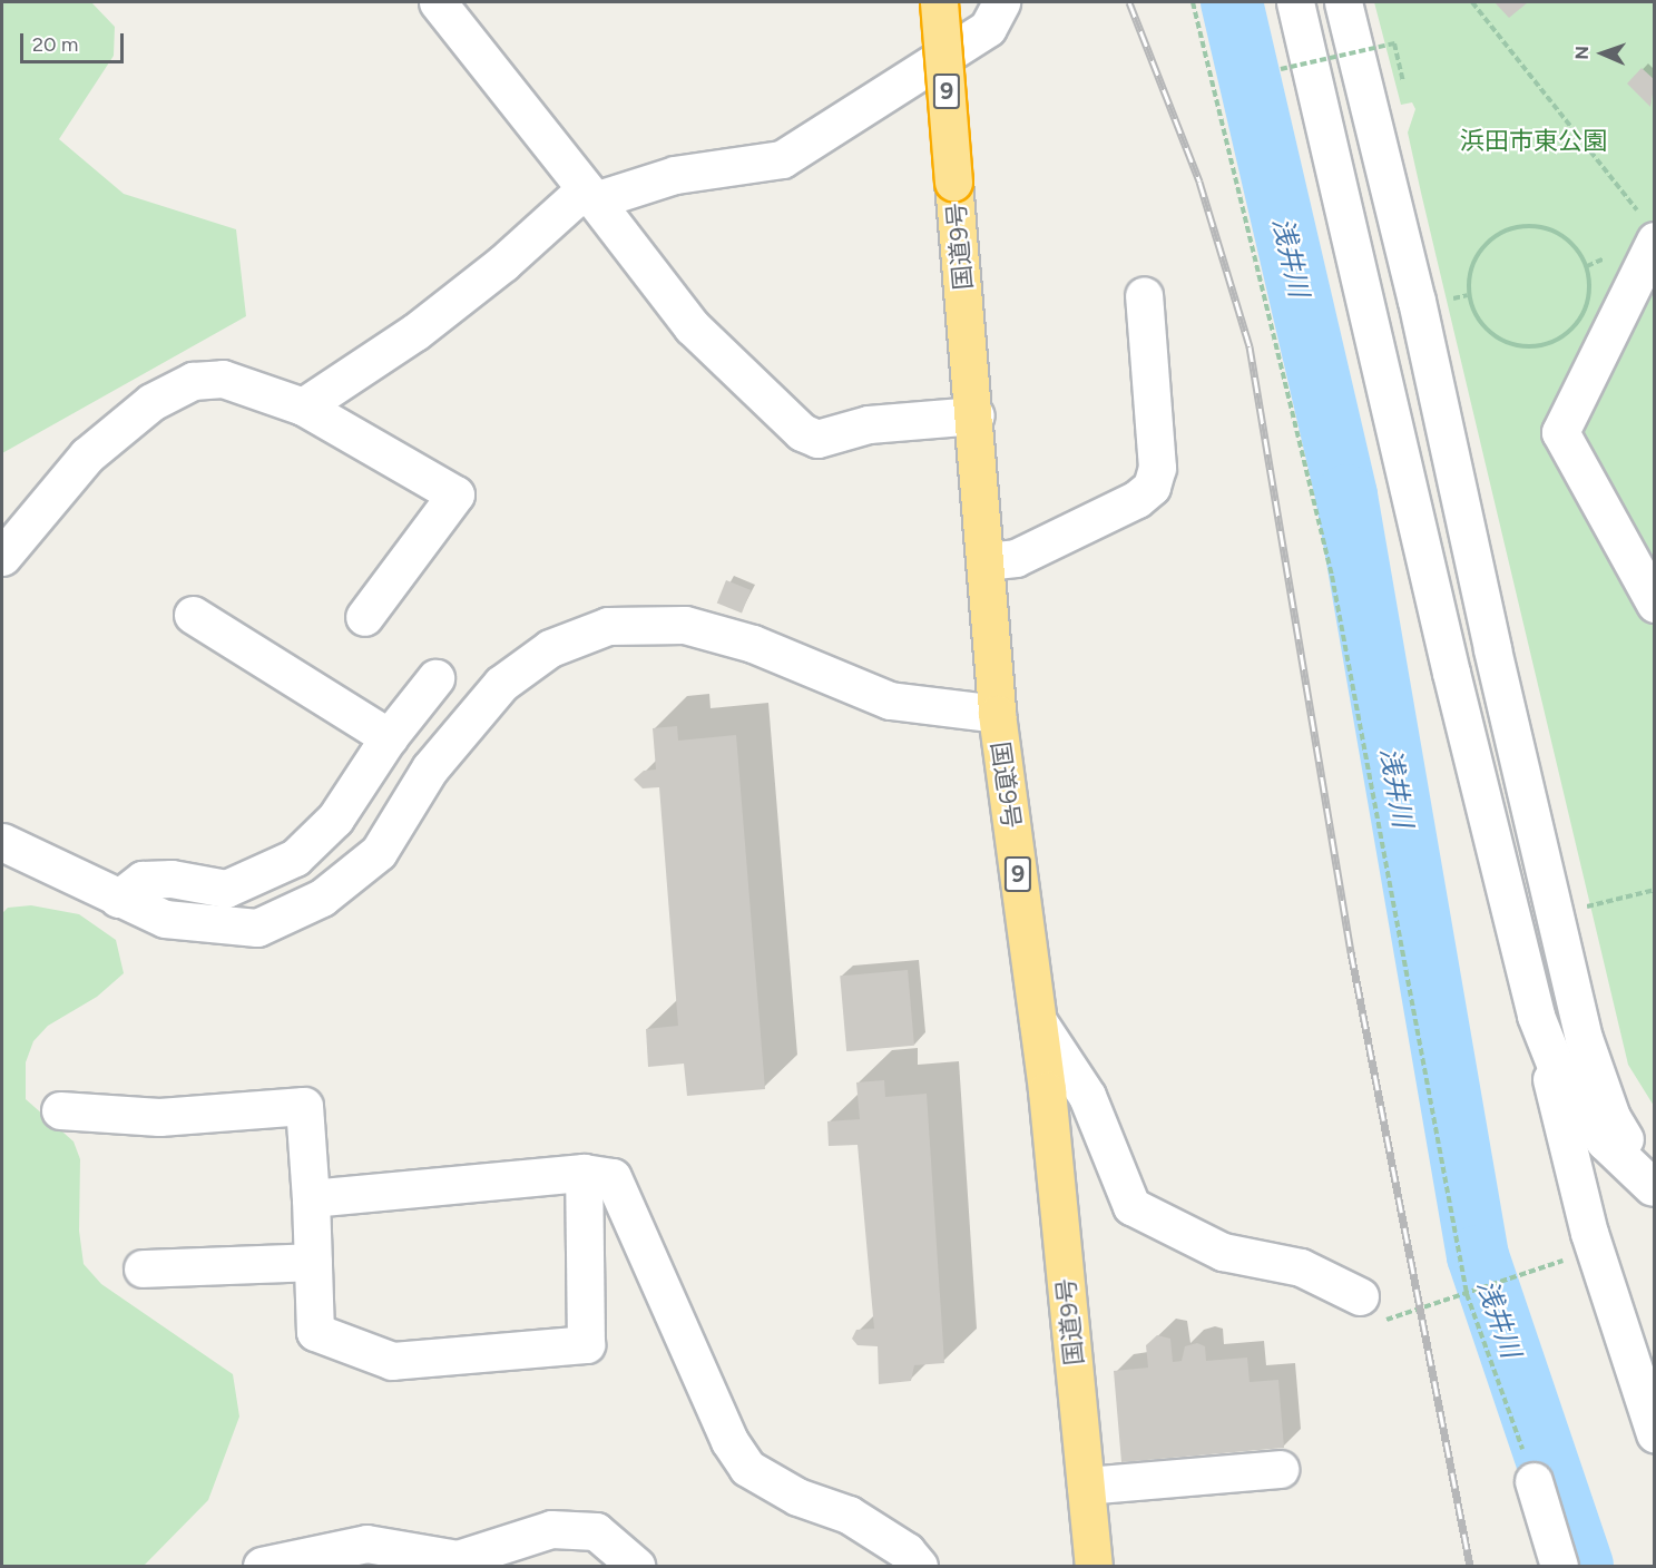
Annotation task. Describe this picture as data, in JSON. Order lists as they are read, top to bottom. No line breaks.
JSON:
{"streets":{"highway":["9","国道9号"]},"water":["浅井川"],"parks":["浜田市東公園"],"scale_bar":"20 m","north":"left"}
